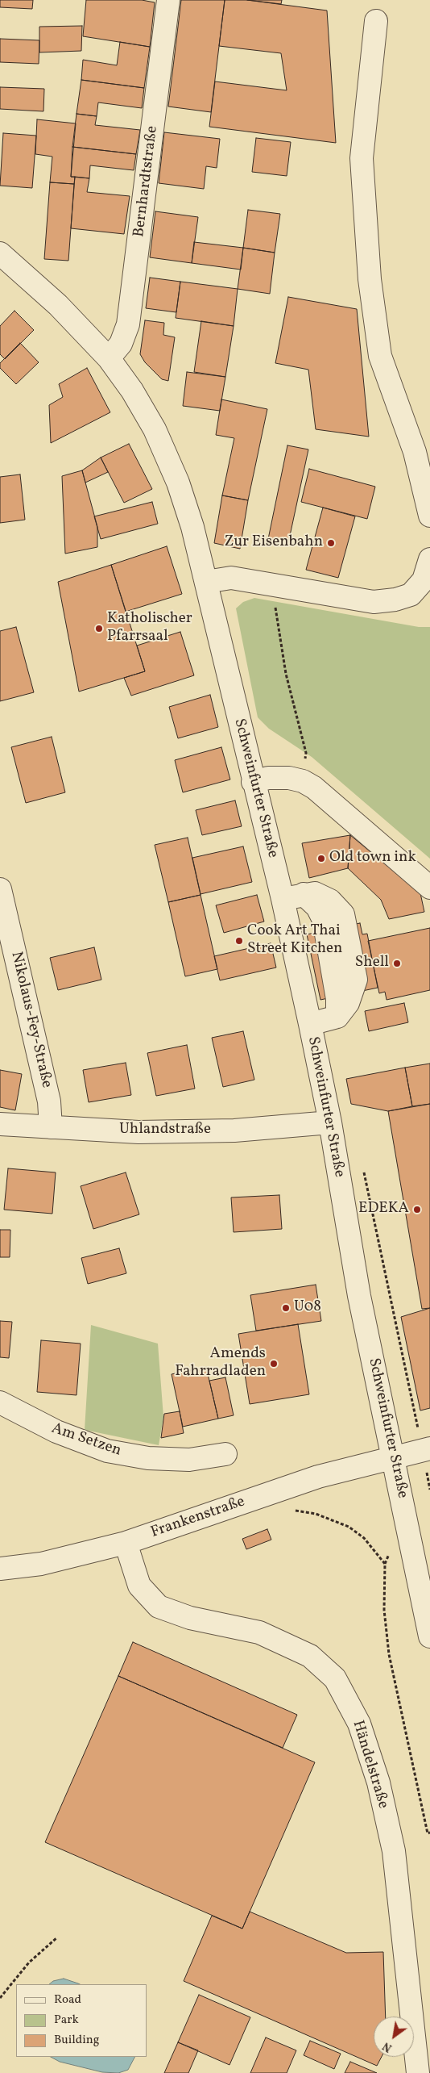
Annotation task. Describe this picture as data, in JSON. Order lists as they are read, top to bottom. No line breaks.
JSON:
{"streets":{"street":["Bernhardtstraße","Schweinfurter Straße","Nikolaus-Fey-Straße","Uhlandstraße","Am Setzen","Frankenstraße","Händelstraße"]},"crossings":[["Bernhardtstraße","Schweinfurter Straße"],["Schweinfurter Straße","Uhlandstraße"],["Schweinfurter Straße","Frankenstraße"],["Nikolaus-Fey-Straße","Uhlandstraße"],["Frankenstraße","Händelstraße"]],"places":["Zur Eisenbahn","Katholischer Pfarrsaal","Old town ink","Cook Art Thai Street Kitchen","Shell","EDEKA","U08","Amends Fahrradladen"],"legend":["Road","Park","Building"],"north":"bottom left"}
